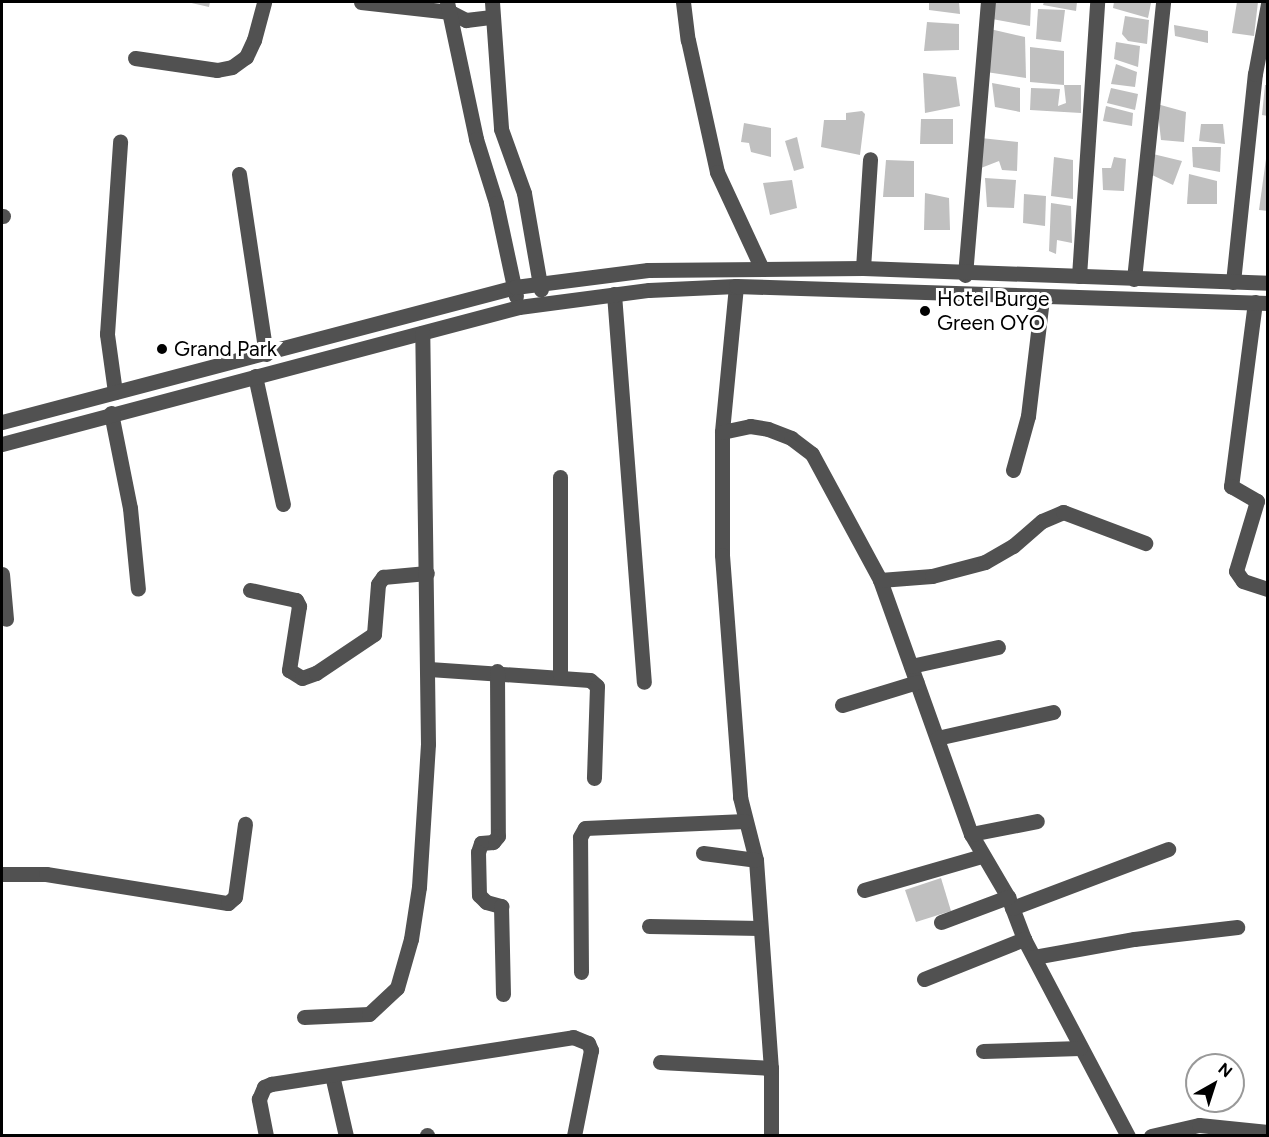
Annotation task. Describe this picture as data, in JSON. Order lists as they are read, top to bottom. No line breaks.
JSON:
{"places":["Hotel Burge Green OYO","Grand Park"],"north":"top right"}
